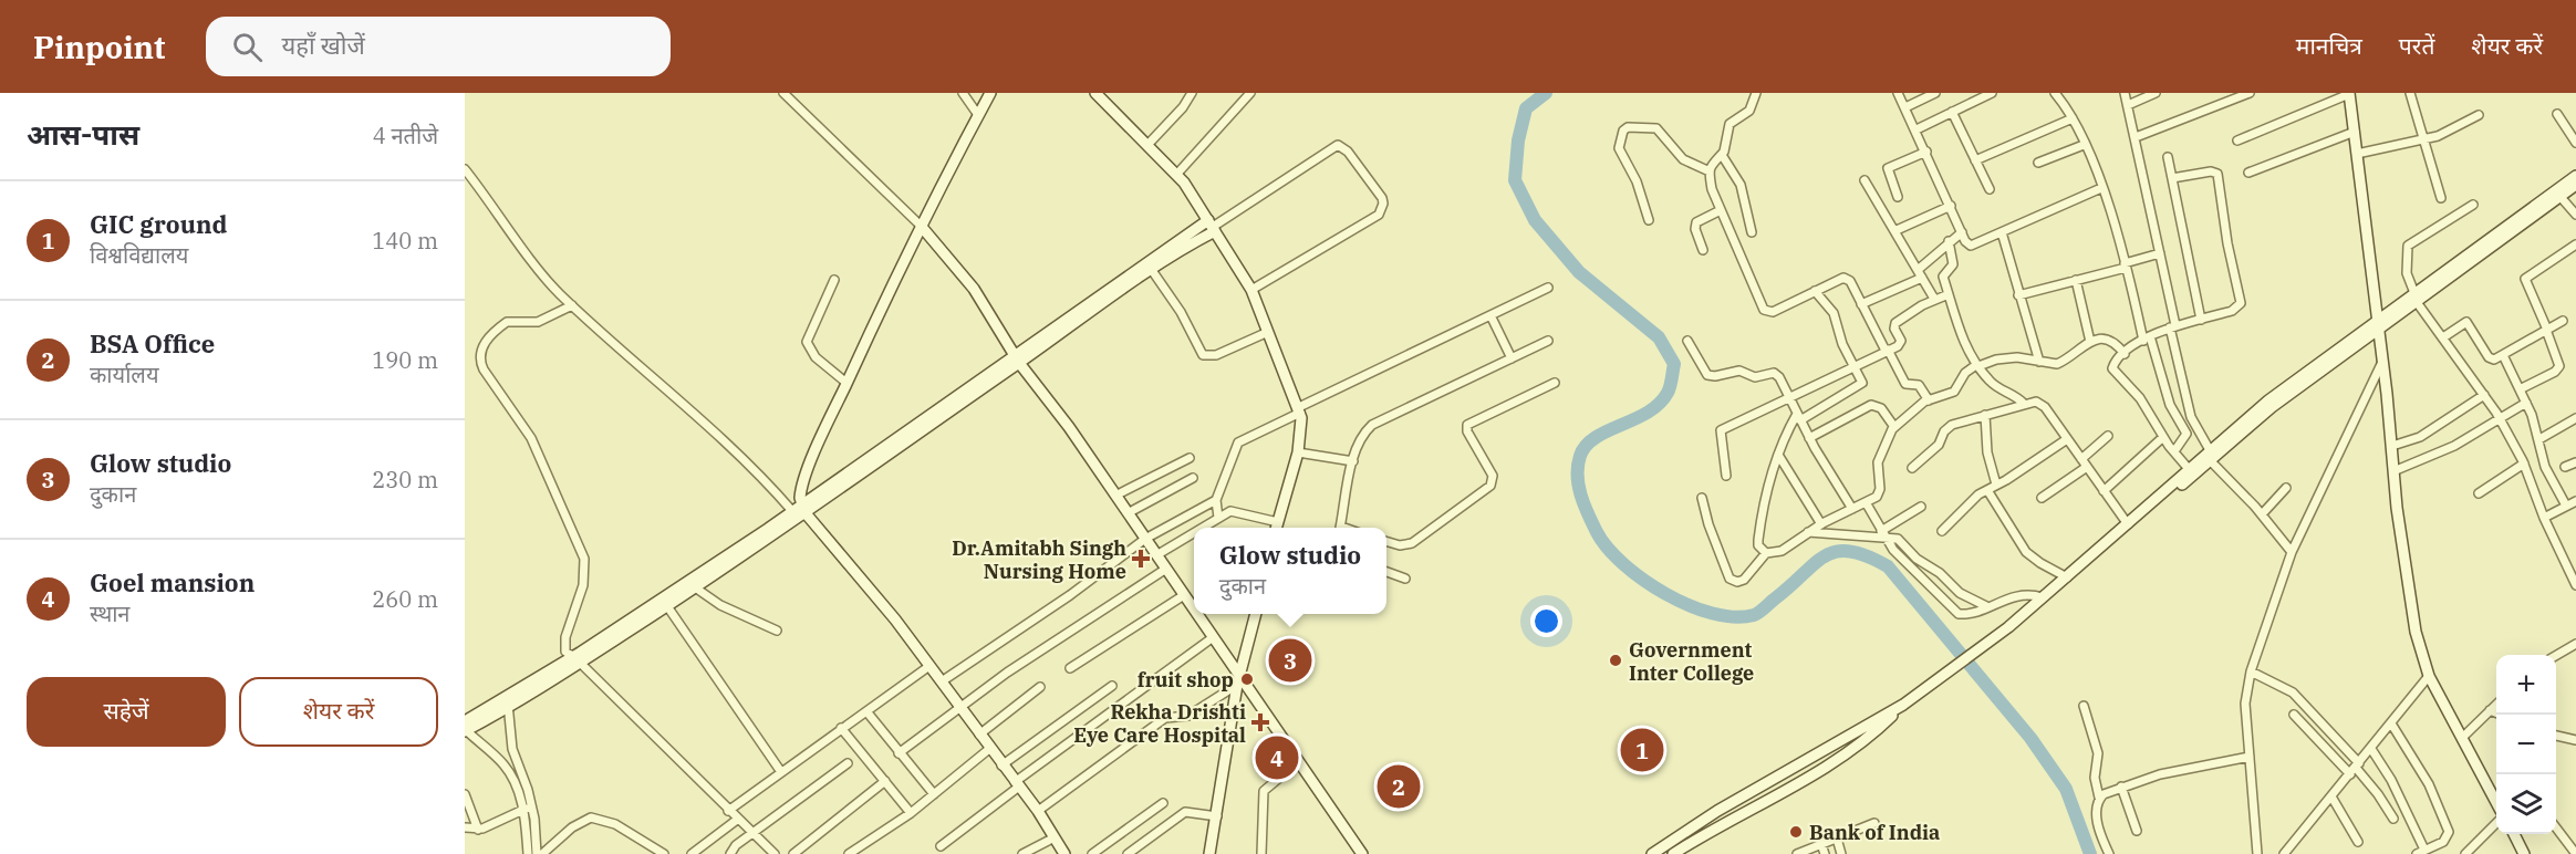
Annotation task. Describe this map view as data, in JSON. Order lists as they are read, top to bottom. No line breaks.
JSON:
{"places":{"health":["Dr.Amitabh Singh Nursing Home","Rekha Drishti Eye Care Hospital"],"other":["Government Inter College","fruit shop","Bank of India"]},"page":{"header":"Pinpoint","search":"यहाँ खोजें","nav":["मानचित्र","परतें","शेयर करें"],"heading":["आस-पास","4 नतीजे"],"list":[{"mark":"1","name":"GIC ground","note":"विश्वविद्यालय","value":"140 m"},{"mark":"2","name":"BSA Office","note":"कार्यालय","value":"190 m"},{"mark":"3","name":"Glow studio","note":"दुकान","value":"230 m"},{"mark":"4","name":"Goel mansion","note":"स्थान","value":"260 m"}],"popup":["Glow studio","दुकान"],"pins":["3","1","4","2"],"map_buttons":["+","−"],"buttons":["सहेजें","शेयर करें"]}}
